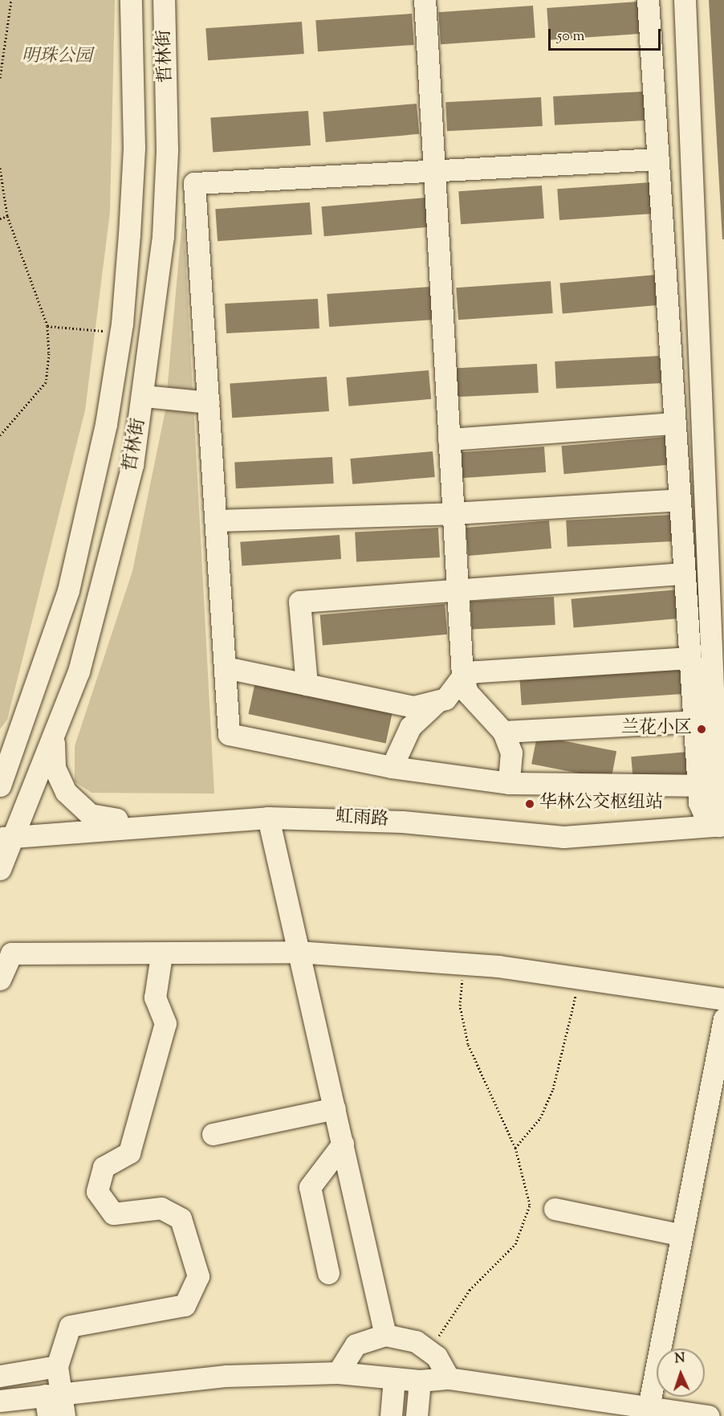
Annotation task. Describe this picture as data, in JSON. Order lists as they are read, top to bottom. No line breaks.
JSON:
{"streets":{"street":["哲林街","虹雨路"]},"crossings":[["哲林街","虹雨路"]],"parks":["明珠公园"],"places":["兰花小区","华林公交枢纽站"],"scale_bar":"50 m","north":"top"}
